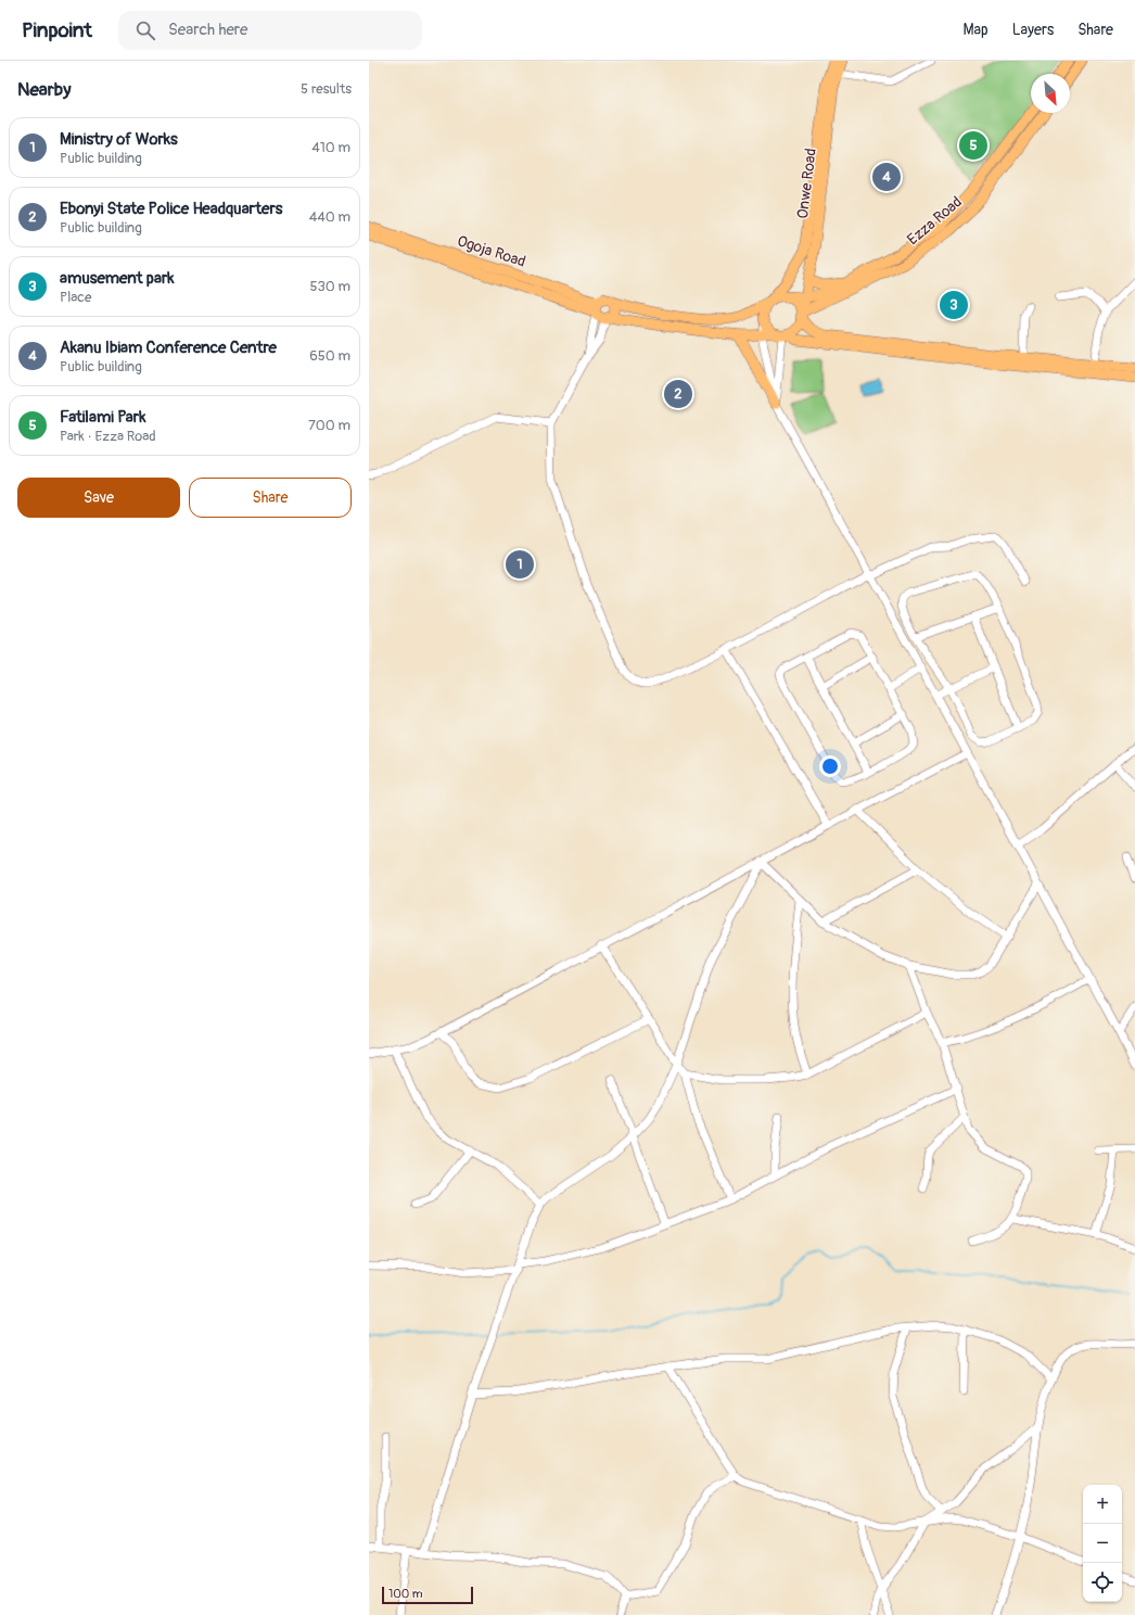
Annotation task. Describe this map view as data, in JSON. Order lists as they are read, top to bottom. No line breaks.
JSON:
{"streets":{"main road":["Onwe Road","Ezza Road","Ogoja Road"]},"crossings":[["Onwe Road","Ezza Road"],["Onwe Road","Ogoja Road"],["Ezza Road","Ogoja Road"]],"scale_bar":"100 m","north":"bottom right","page":{"header":"Pinpoint","search":"Search here","nav":["Map","Layers","Share"],"heading":["Nearby","5 results"],"list":[{"mark":"1","name":"Ministry of Works","note":"Public building","value":"410 m"},{"mark":"2","name":"Ebonyi State Police Headquarters","note":"Public building","value":"440 m"},{"mark":"3","name":"amusement park","note":"Place","value":"530 m"},{"mark":"4","name":"Akanu Ibiam Conference Centre","note":"Public building","value":"650 m"},{"mark":"5","name":"Fatilami Park","note":"Park · Ezza Road","value":"700 m"}],"pins":["5","4","3","2","1"],"buttons":["Save","Share"],"map_buttons":["+","−"],"scale":"100 m"}}
